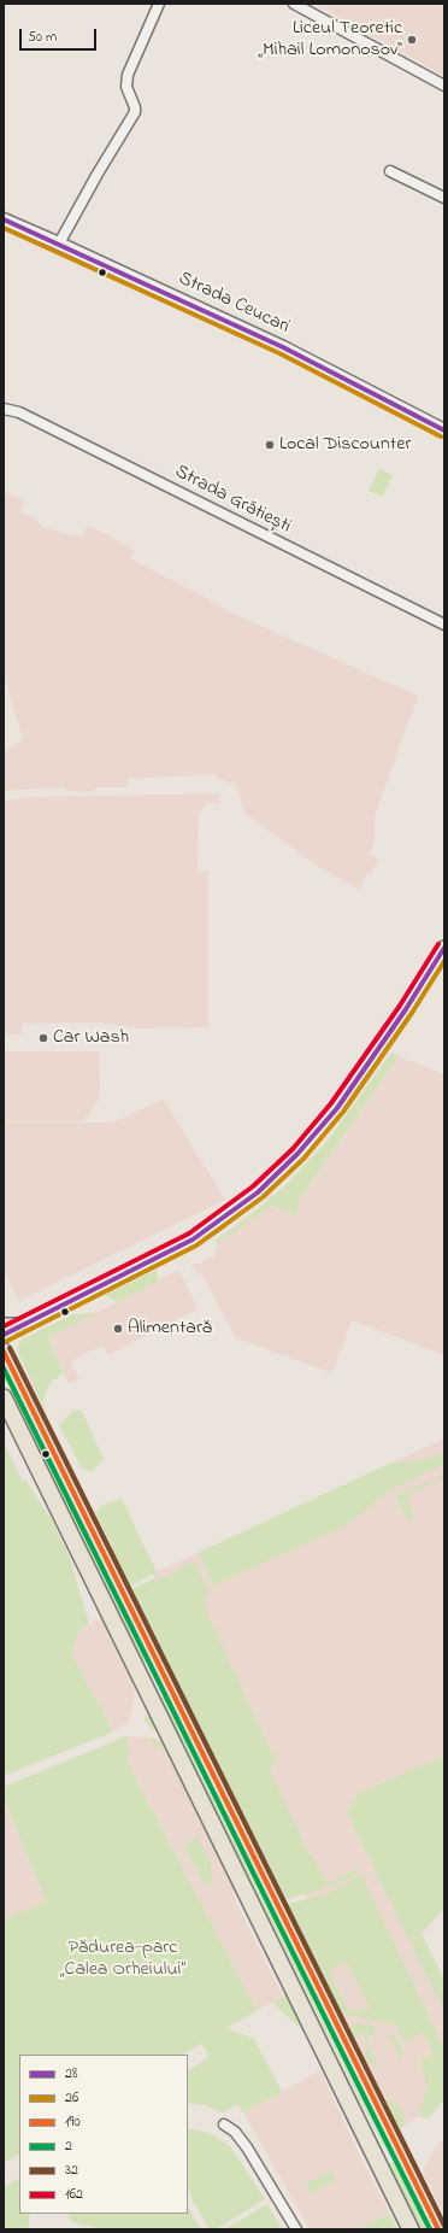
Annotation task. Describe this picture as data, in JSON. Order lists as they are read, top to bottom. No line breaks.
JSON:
{"streets":{"street":["Strada Ceucari","Strada Grătiești"]},"parks":["Pădurea-parc „Calea Orheiului”"],"places":["Liceul Teoretic „Mihail Lomonosov“","Local Discounter","Car Wash","Alimentară"],"lines":["transit line 28","transit line 26","transit line 162","transit line 32","transit line 190","transit line 2"],"legend":["28","26","190","2","32","162"],"scale_bar":"50 m"}
